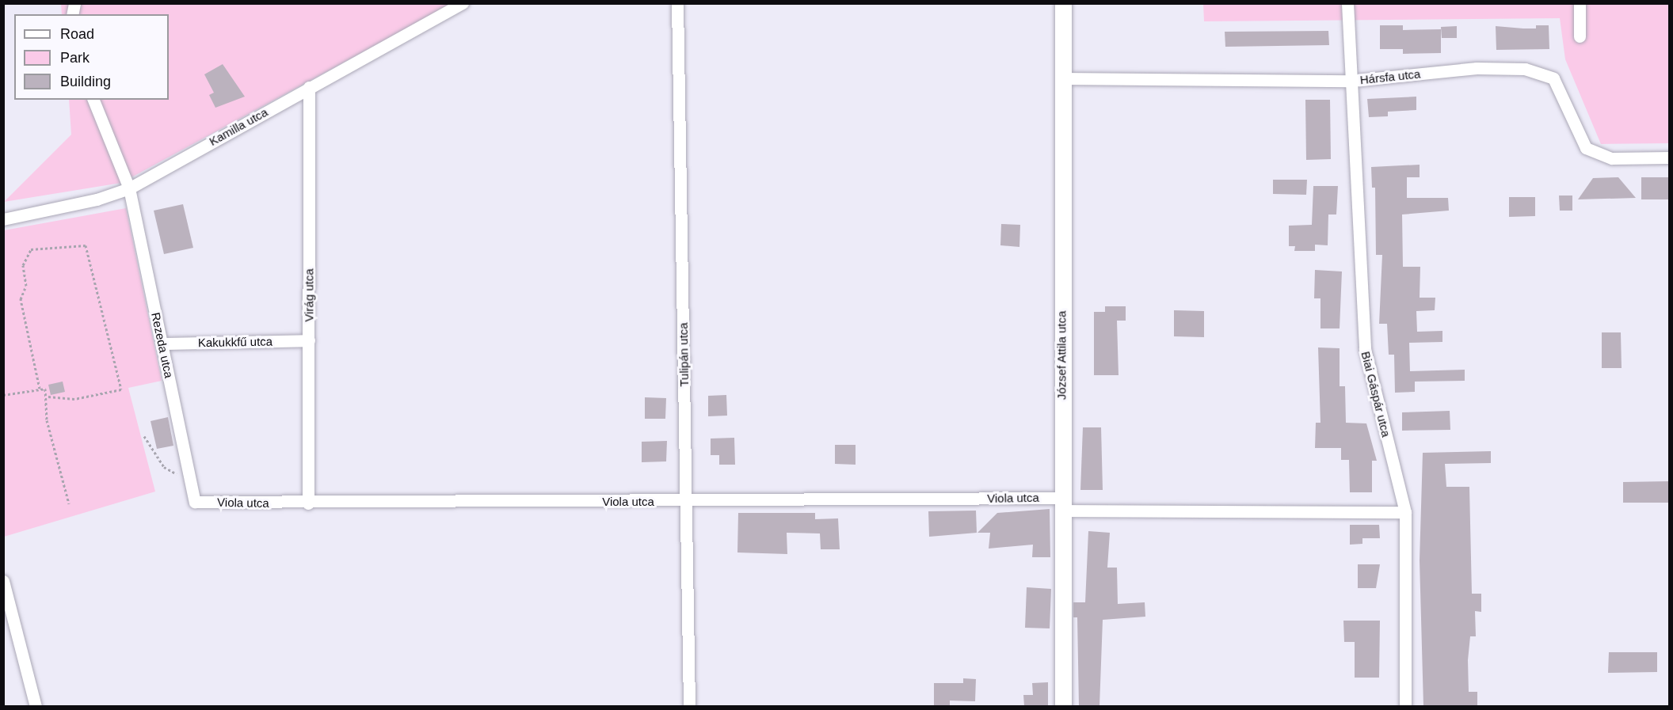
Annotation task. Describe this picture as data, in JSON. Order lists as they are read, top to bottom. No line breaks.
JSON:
{"streets":{"street":["Hársfa utca","Kamilla utca","Virág utca","Kakukkfű utca","Rezeda utca","Tulipán utca","József Attila utca","Biai Gáspár utca","Viola utca"]},"crossings":[["Hársfa utca","József Attila utca"],["Hársfa utca","Biai Gáspár utca"],["Kamilla utca","Virág utca"],["Kamilla utca","Rezeda utca"],["Virág utca","Kakukkfű utca"],["Virág utca","Viola utca"],["Kakukkfű utca","Rezeda utca"],["Rezeda utca","Viola utca"],["Tulipán utca","Viola utca"],["József Attila utca","Viola utca"],["Biai Gáspár utca","Viola utca"]],"legend":["Road","Park","Building"]}
